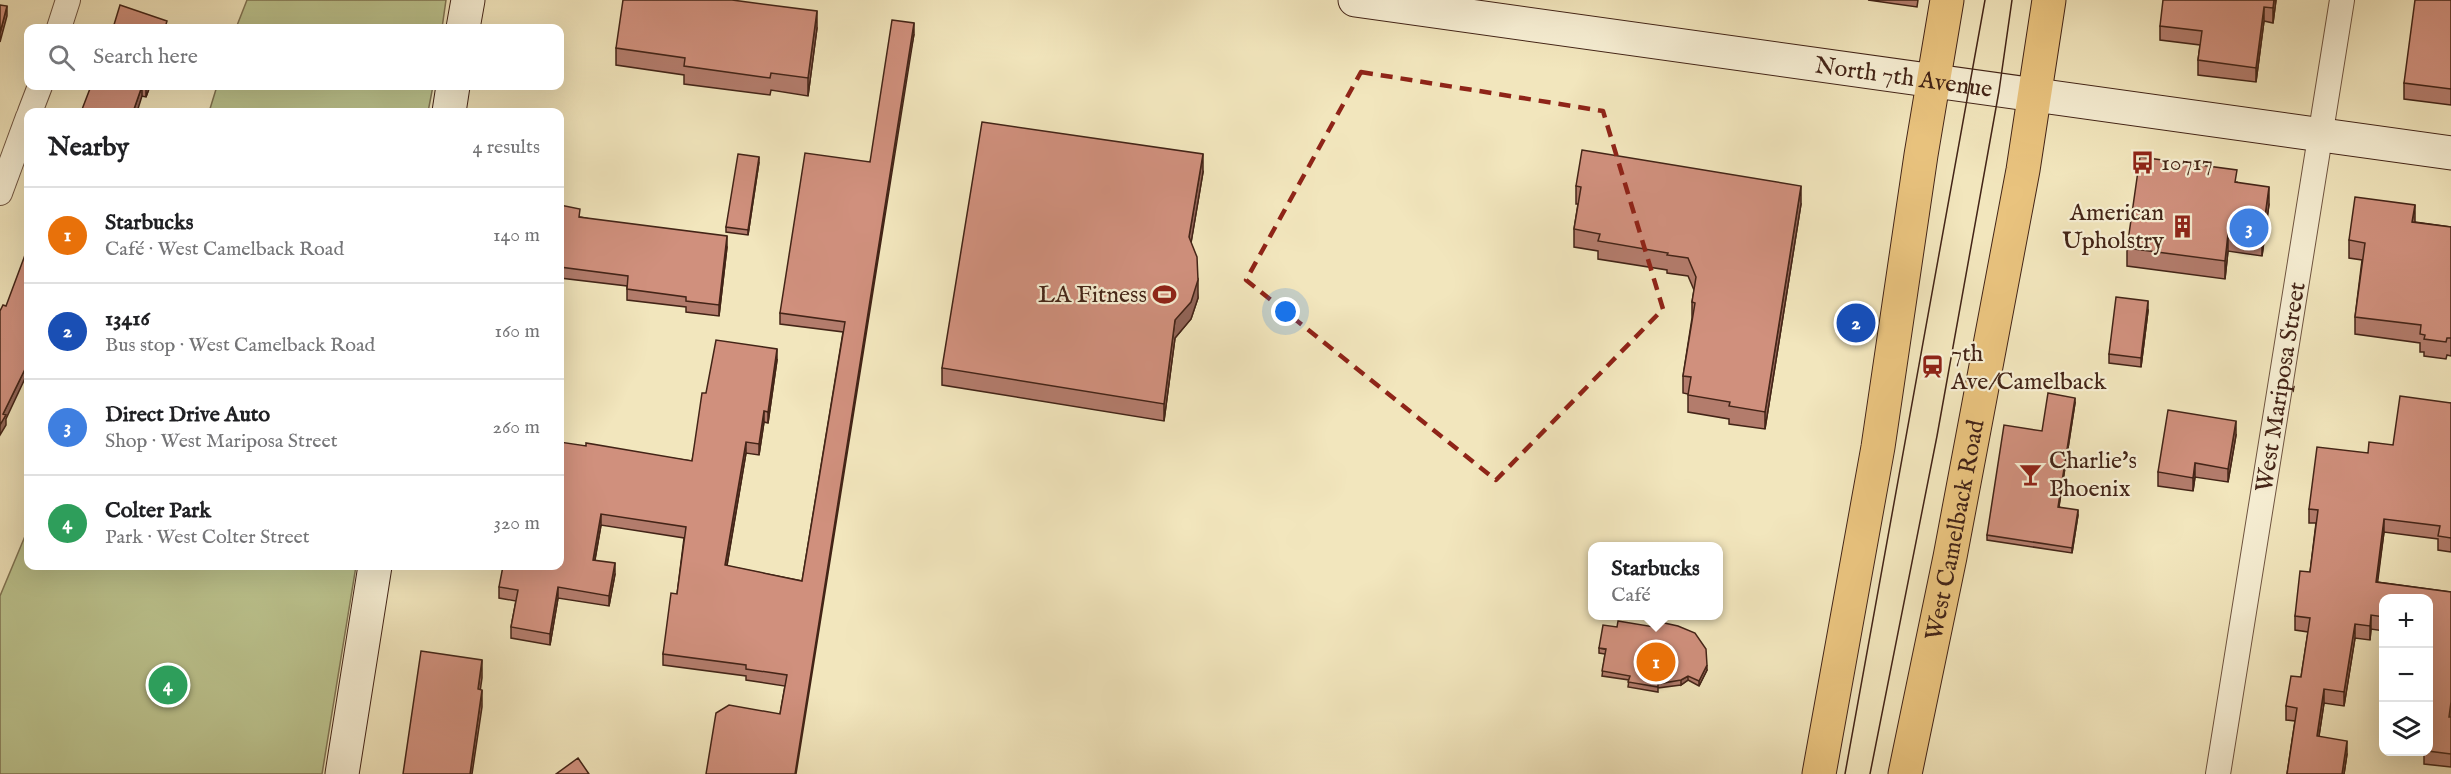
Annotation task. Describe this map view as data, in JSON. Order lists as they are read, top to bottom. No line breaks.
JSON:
{"streets":{"main road":["North 7th Avenue","West Camelback Road"],"street":["West Mariposa Street"]},"crossings":[["North 7th Avenue","West Mariposa Street"],["North 7th Avenue","West Camelback Road"]],"places":{"bus stop":["10717"],"building":["American Upholstry"],"sports":["LA Fitness"],"station":["7th Ave/Camelback"],"bar":["Charlie's Phoenix"]},"page":{"search":"Search here","heading":["Nearby","4 results"],"list":[{"mark":"1","name":"Starbucks","note":"Café · West Camelback Road","value":"140 m"},{"mark":"2","name":"13416","note":"Bus stop · West Camelback Road","value":"160 m"},{"mark":"3","name":"Direct Drive Auto","note":"Shop · West Mariposa Street","value":"260 m"},{"mark":"4","name":"Colter Park","note":"Park · West Colter Street","value":"320 m"}],"pins":["3","2","1","4"],"popup":["Starbucks","Café"],"map_buttons":["+","−"]}}
